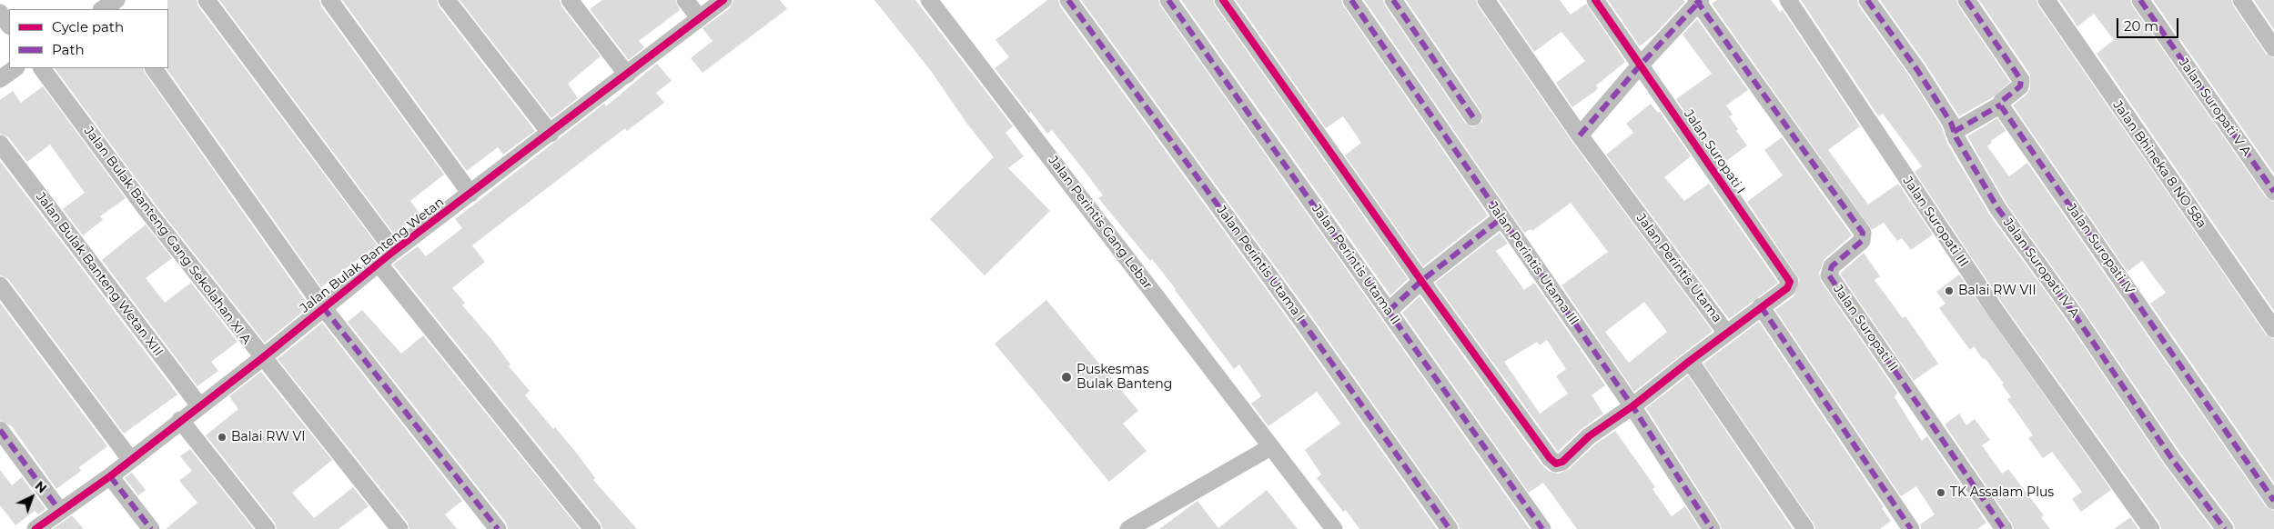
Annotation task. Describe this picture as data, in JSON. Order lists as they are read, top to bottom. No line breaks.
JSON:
{"streets":{"street":["Jalan Suropati V A","Jalan Suropati I","Jalan Bhineka 8 NO 58a","Jalan Suropati III","Jalan Perintis Gang Lebar","Jalan Bulak Banteng Gang Sekolahan XI A","Jalan Suropati IV","Jalan Bulak Banteng Wetan","Jalan Perintis Utama I","Jalan Perintis Utama III","Jalan Perintis Utama II","Jalan Perintis Utama","Jalan Suropati IV A","Jalan Bulak Banteng Wetan XIII","Jalan Suropati II"]},"crossings":[["Jalan Bulak Banteng Gang Sekolahan XI A","Jalan Bulak Banteng Wetan"],["Jalan Bulak Banteng Wetan","Jalan Bulak Banteng Wetan XIII"],["Jalan Perintis Utama III","Jalan Perintis Utama"]],"places":["Balai RW VII","Puskesmas Bulak Banteng","Balai RW VI","TK Assalam Plus"],"legend":["Cycle path","Path"],"scale_bar":"20 m","north":"top right"}
